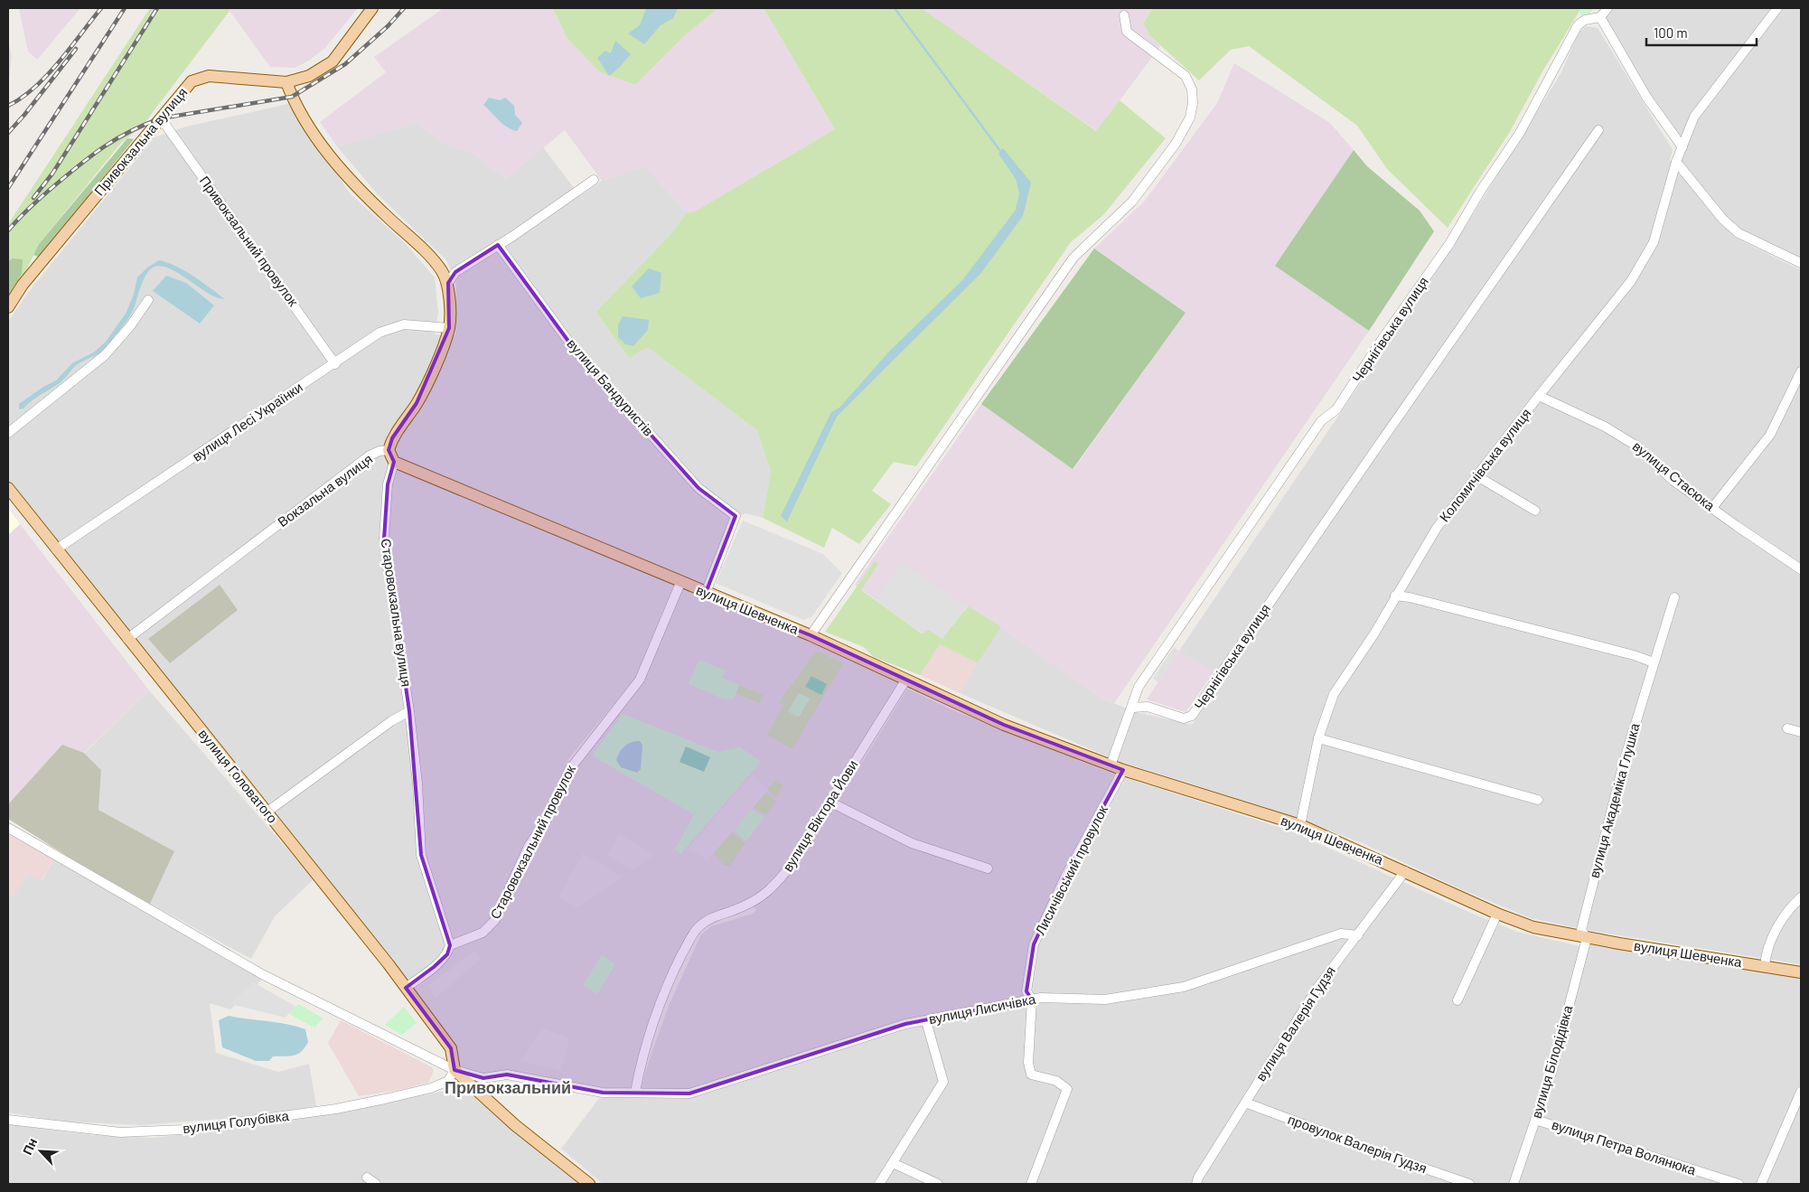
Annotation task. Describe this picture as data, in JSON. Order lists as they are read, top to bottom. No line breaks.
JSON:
{"streets":{"main road":["Привокзальна вулиця","Вокзальна вулиця","вулиця Шевченка","вулиця Головатого"],"street":["Привокзальний провулок","Чернігівська вулиця","вулиця Бандуристів","вулиця Лесі Українки","Коломичівська вулиця","вулиця Стасюка","Старовокзальна вулиця","вулиця Академіка Глушка","вулиця Віктора Йови","Старовокзальний провулок","Лисичівський провулок","вулиця Лисичівка","вулиця Валерія Гудзя","вулиця Білодідівка","вулиця Голубівка","провулок Валерія Гудзя","вулиця Петра Волянюка"]},"crossings":[["Привокзальна вулиця","Привокзальний провулок"],["Привокзальний провулок","вулиця Лесі Українки"],["вулиця Бандуристів","вулиця Шевченка"],["вулиця Лесі Українки","Вокзальна вулиця"],["вулиця Лесі Українки","вулиця Головатого"],["Коломичівська вулиця","вулиця Стасюка"],["Коломичівська вулиця","вулиця Шевченка"],["Вокзальна вулиця","вулиця Головатого"],["вулиця Шевченка","Старовокзальна вулиця"],["вулиця Шевченка","вулиця Академіка Глушка"],["вулиця Шевченка","вулиця Віктора Йови"],["вулиця Шевченка","Старовокзальний провулок"],["вулиця Шевченка","Лисичівський провулок"],["вулиця Шевченка","вулиця Валерія Гудзя"],["вулиця Шевченка","вулиця Білодідівка"],["Старовокзальна вулиця","Старовокзальний провулок"],["вулиця Головатого","вулиця Лисичівка"],["вулиця Головатого","вулиця Голубівка"],["вулиця Академіка Глушка","вулиця Білодідівка"],["вулиця Віктора Йови","вулиця Лисичівка"],["Лисичівський провулок","вулиця Лисичівка"],["вулиця Лисичівка","вулиця Валерія Гудзя"],["вулиця Лисичівка","вулиця Голубівка"],["вулиця Валерія Гудзя","провулок Валерія Гудзя"],["вулиця Білодідівка","вулиця Петра Волянюка"]],"districts":["Привокзальний"],"scale_bar":"100 m","north":"top left"}
